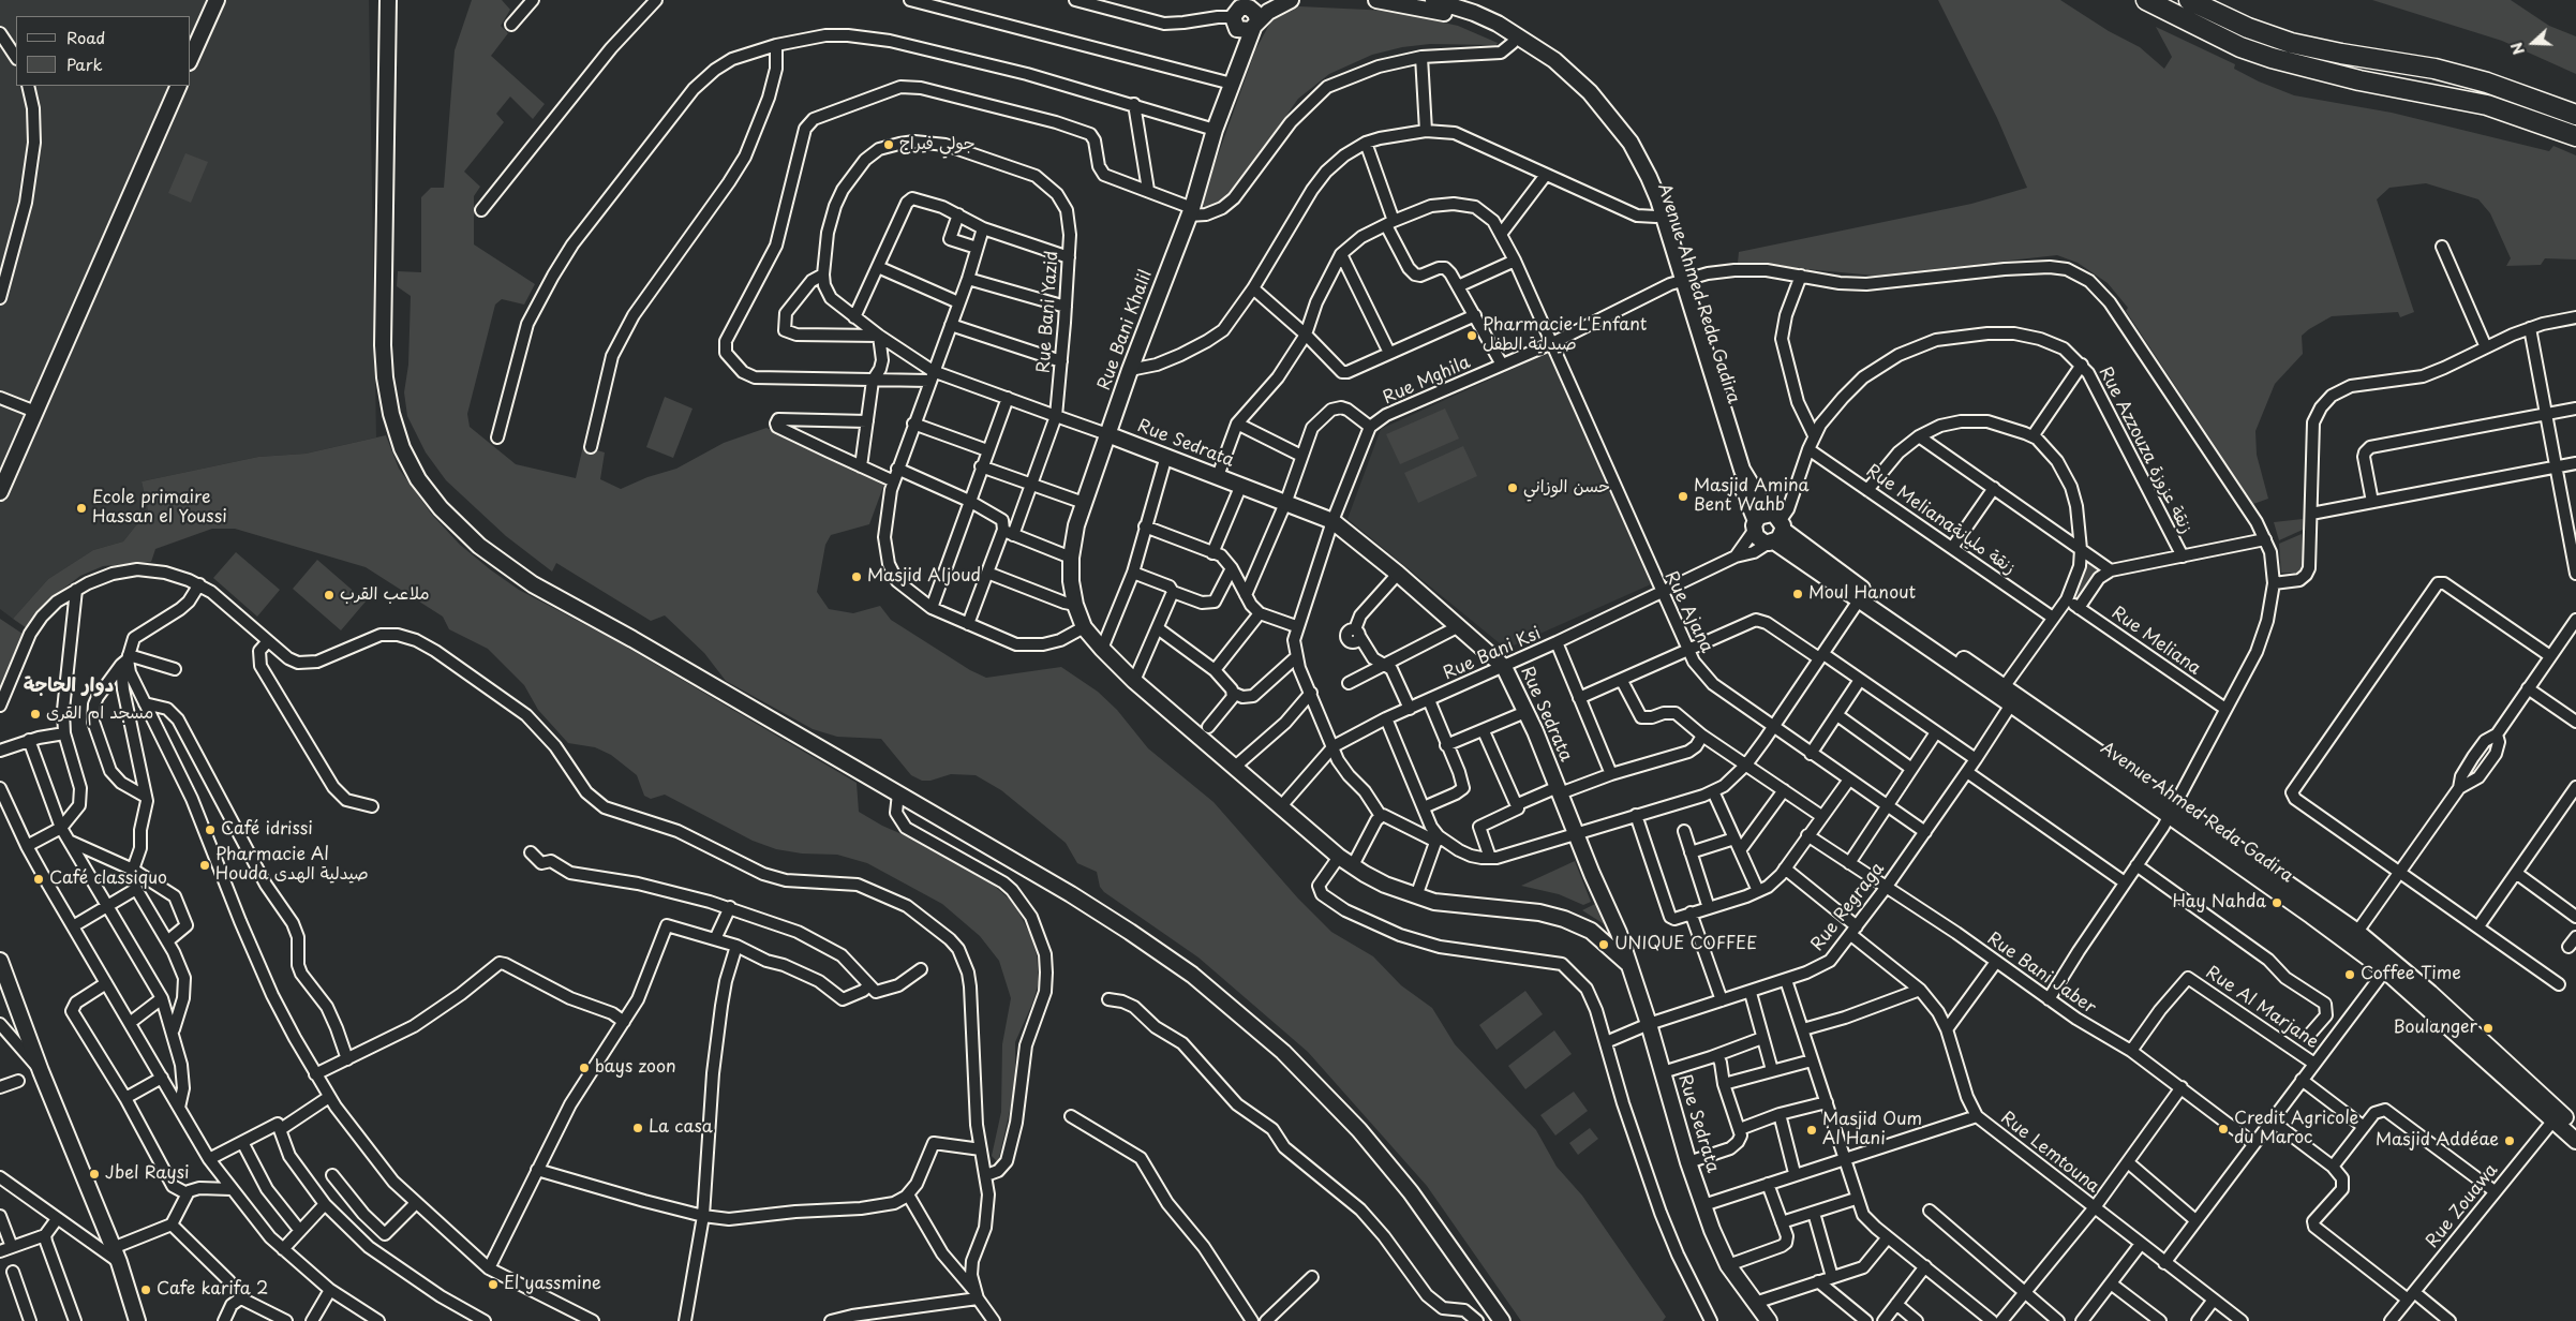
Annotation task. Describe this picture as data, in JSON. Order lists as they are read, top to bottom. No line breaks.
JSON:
{"streets":{"street":["Avenue Ahmed Reda Gadira","Rue Bani Yazid","Rue Bani Khalil","Rue Mghila","Rue Sedrata","Rue Azzouza زنقة عزوزة","Rue Melianaزنقة مليانة","Rue Ajana","Rue Meliana","Rue Bani Ksi","Rue Regraga","Rue Bani Jaber","Rue Al Marjane","Rue Lemtouna","Rue Zouawa"]},"crossings":[["Avenue Ahmed Reda Gadira","Rue Mghila"],["Avenue Ahmed Reda Gadira","Rue Azzouza زنقة عزوزة"],["Avenue Ahmed Reda Gadira","Rue Bani Ksi"],["Avenue Ahmed Reda Gadira","Rue Regraga"],["Avenue Ahmed Reda Gadira","Rue Zouawa"],["Rue Bani Yazid","Rue Sedrata"],["Rue Bani Khalil","Rue Sedrata"],["Rue Bani Khalil","Rue Bani Ksi"],["Rue Mghila","Rue Sedrata"],["Rue Mghila","Rue Ajana"],["Rue Mghila","Rue Meliana"],["Rue Mghila","Rue Bani Jaber"],["Rue Sedrata","Rue Bani Ksi"],["Rue Sedrata","Rue Regraga"],["Rue Azzouza زنقة عزوزة","Rue Melianaزنقة مليانة"],["Rue Azzouza زنقة عزوزة","Rue Bani Ksi"],["Rue Ajana","Rue Bani Ksi"],["Rue Ajana","Rue Regraga"],["Rue Regraga","Rue Bani Jaber"],["Rue Regraga","Rue Lemtouna"],["Rue Bani Jaber","Rue Al Marjane"]],"districts":["دوار الحاجة"],"places":["جولي فيراج","Pharmacie L'Enfant صيدلية الطفل","حسن الوزاني","Masjid Amina Bent Wahb","Ecole primaire Hassan el Youssi","Masjid Aljoud","Moul Hanout","ملاعب القرب","مسجد ام القرى","Café idrissi","Pharmacie Al Houda صيدلية الهدى","Café classiquo","Hay Nahda","UNIQUE COFFEE","Coffee Time","Boulanger","bays zoon","La casa","Credit Agricole du Maroc","Masjid Oum Al Hani","Masjid Addéae","Jbel Raysi","El yassmine","Cafe karifa 2"],"legend":["Road","Park"],"north":"left"}
